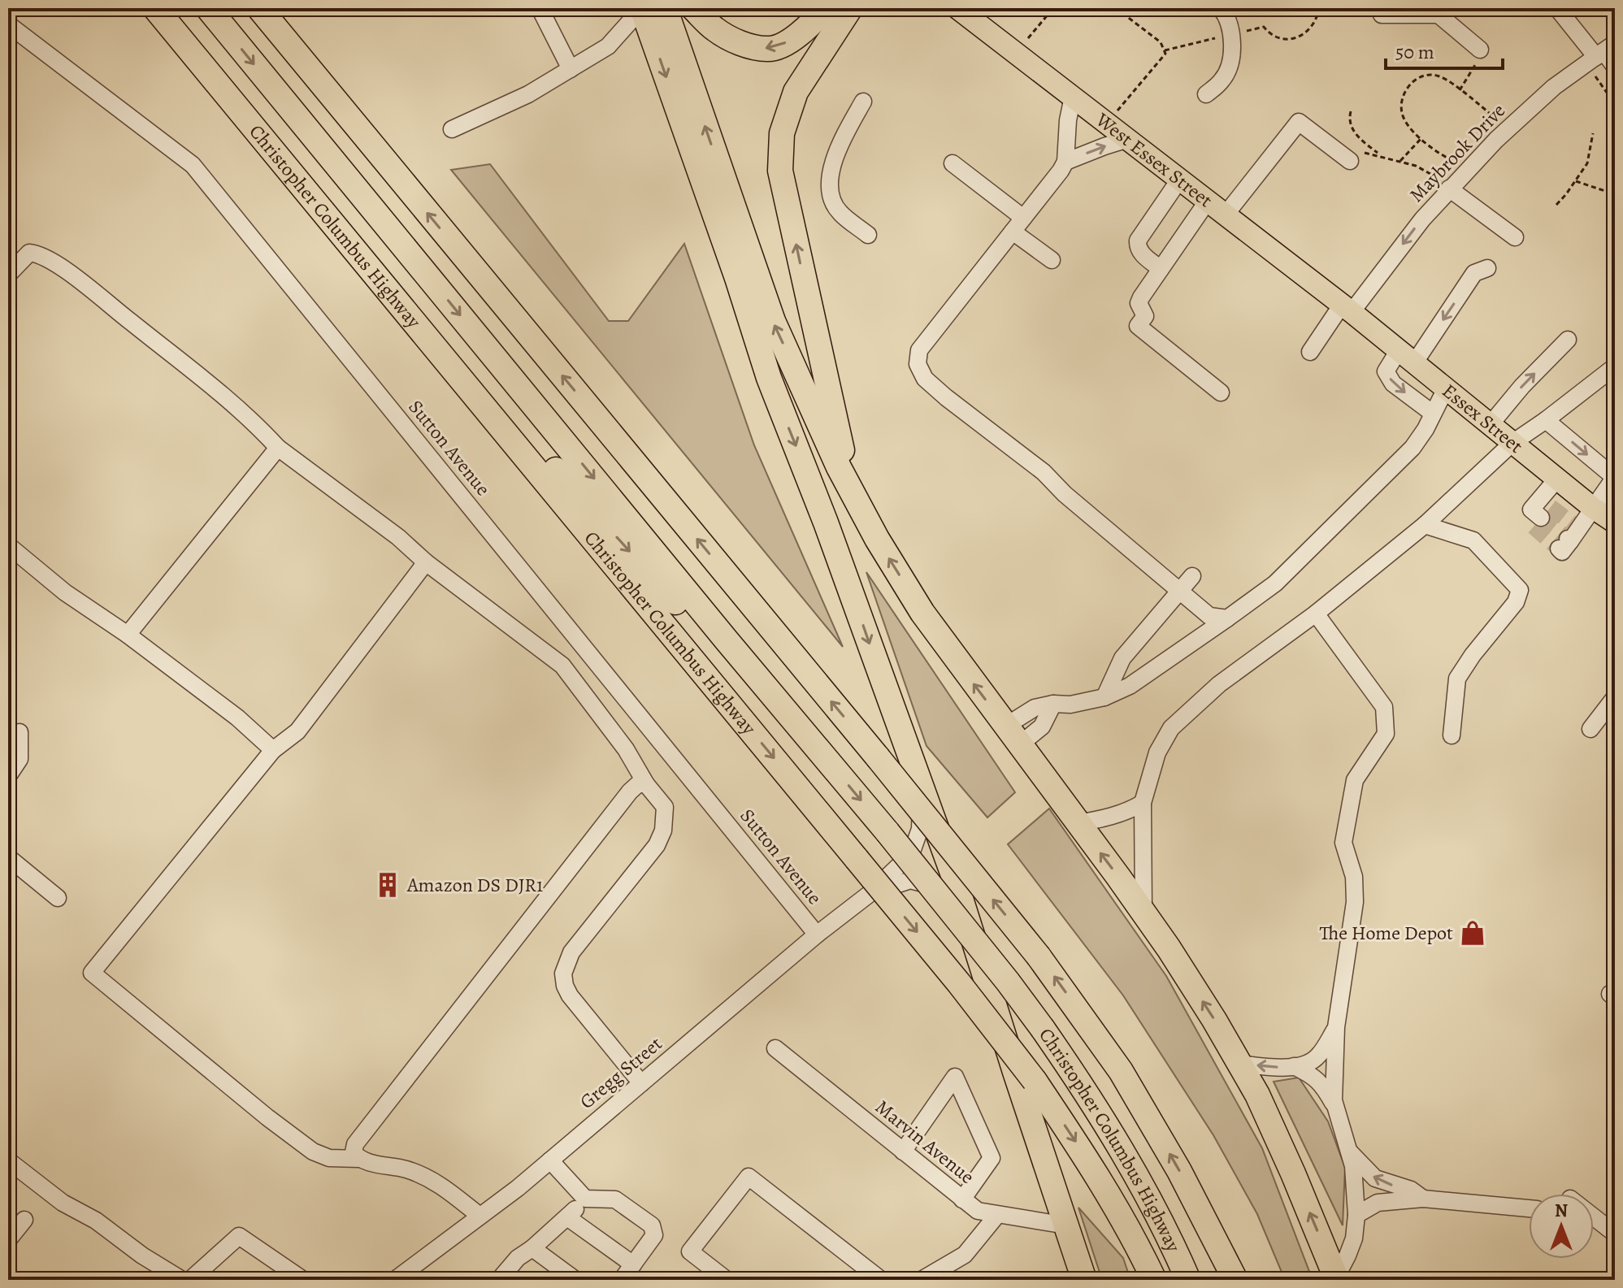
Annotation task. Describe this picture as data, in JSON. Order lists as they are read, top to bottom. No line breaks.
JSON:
{"streets":{"highway":["Christopher Columbus Highway"],"main road":["West Essex Street","Essex Street"],"street":["Maybrook Drive","Sutton Avenue","Gregg Street","Marvin Avenue"]},"crossings":[["Maybrook Drive","West Essex Street"],["Maybrook Drive","Essex Street"],["West Essex Street","Essex Street"],["Sutton Avenue","Gregg Street"]],"places":{"building":["Amazon DS DJR1"],"shop":["The Home Depot"]},"scale_bar":"50 m","north":"top"}
